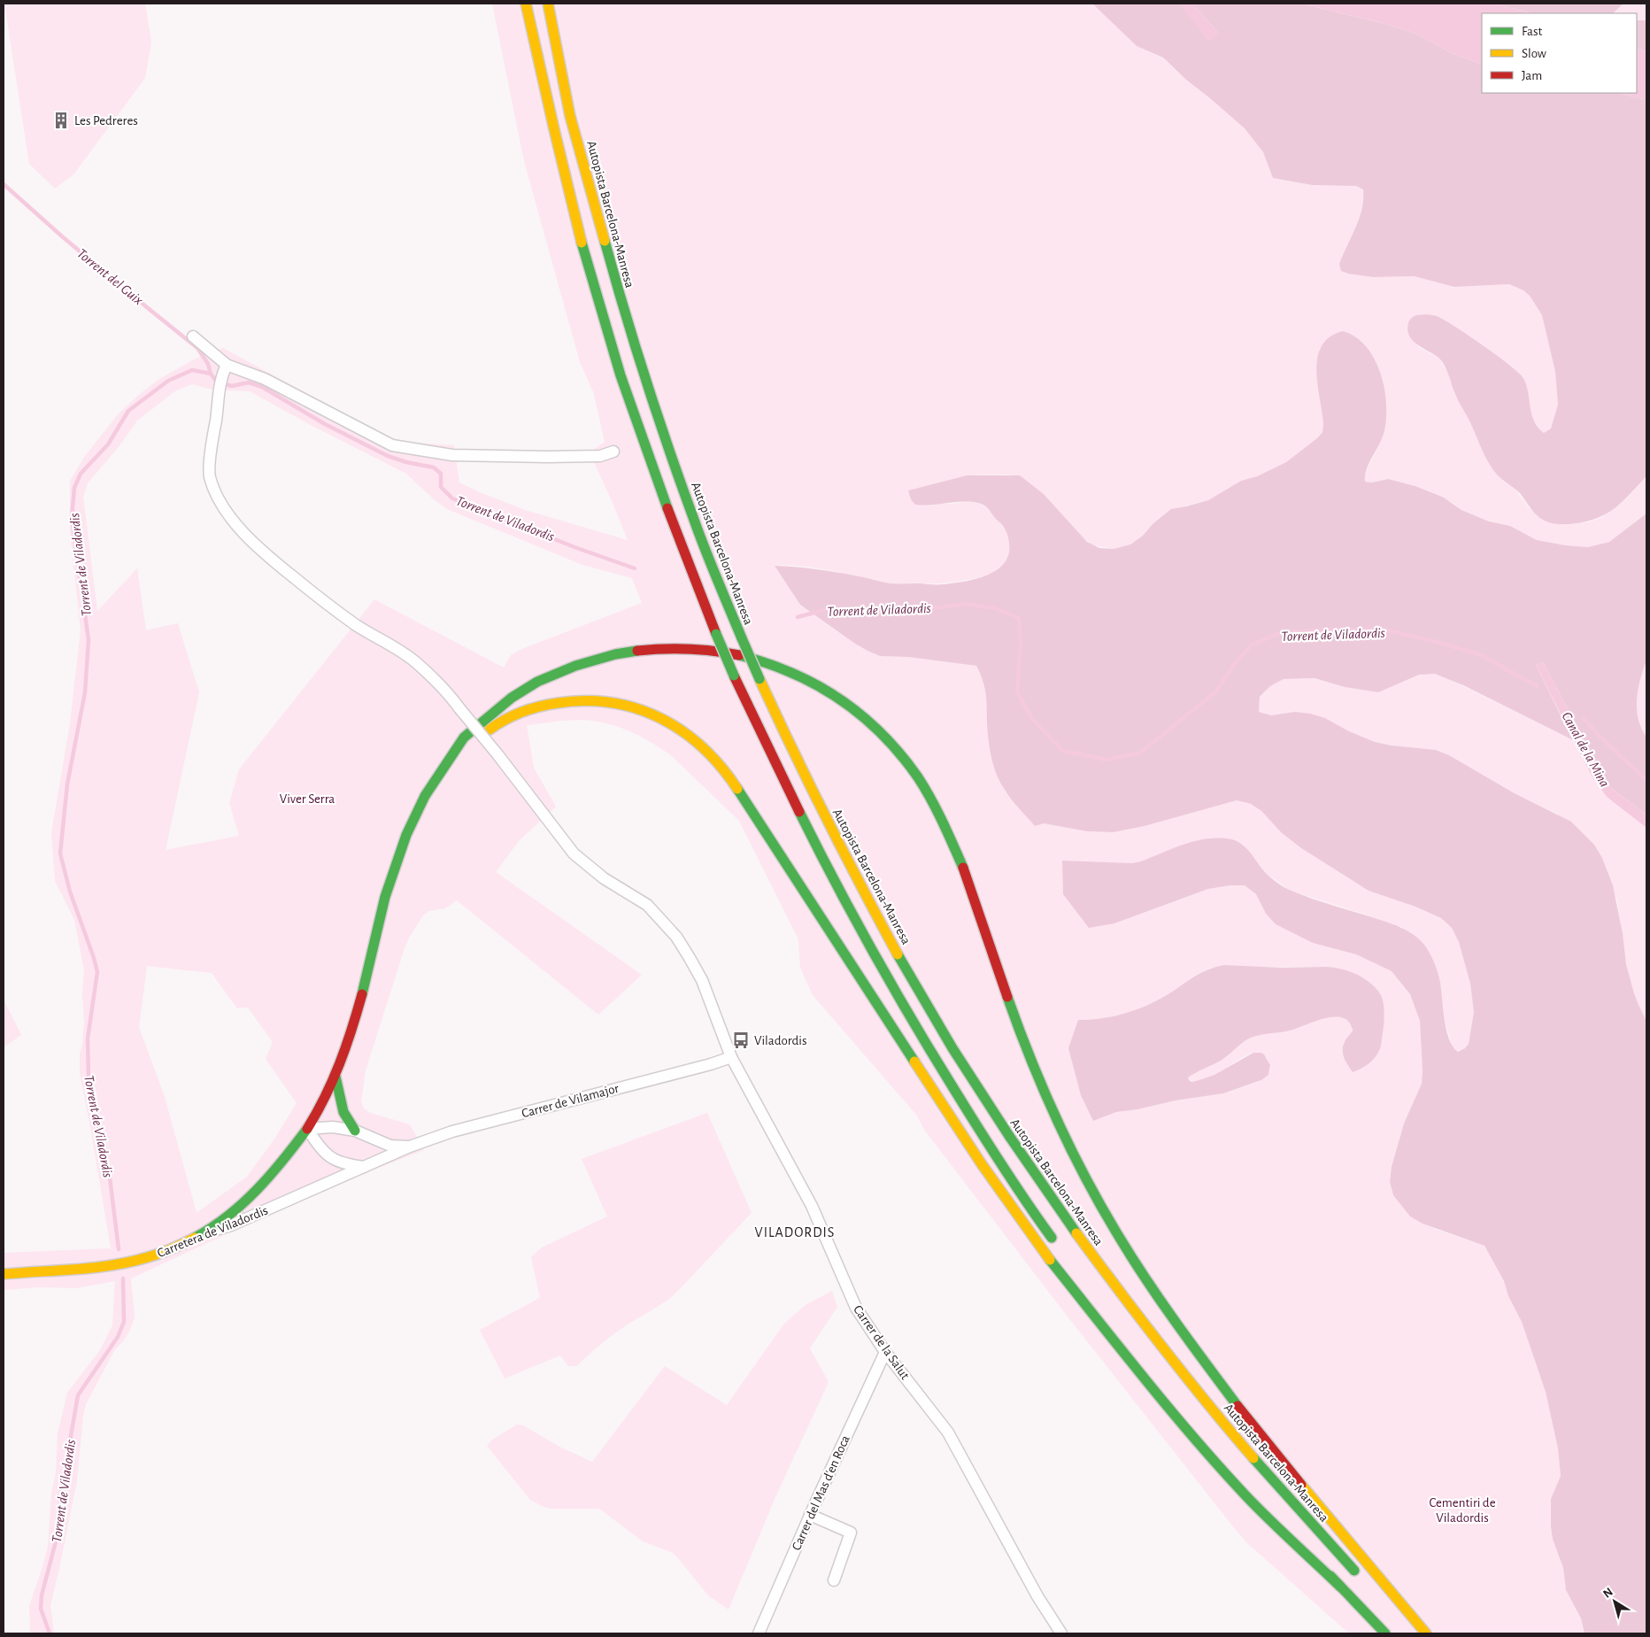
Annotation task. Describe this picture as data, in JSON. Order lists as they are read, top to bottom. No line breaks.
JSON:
{"streets":{"main road":["Autopista Barcelona-Manresa","Carretera de Viladordis"],"street":["Carrer de Vilamajor","Carrer de la Salut","Carrer del Mas d'en Roca"]},"crossings":[["Carrer de Vilamajor","Carretera de Viladordis"],["Carrer de Vilamajor","Carrer de la Salut"],["Carrer de la Salut","Carrer del Mas d'en Roca"]],"districts":["VILADORDIS"],"water":["Torrent del Guix","Torrent de Viladordis","Canal de la Mina"],"parks":["Viver Serra","Cementiri de Viladordis"],"places":{"building":["Les Pedreres"],"bus stop":["Viladordis"]},"legend":["Fast","Slow","Jam"],"north":"top left"}
